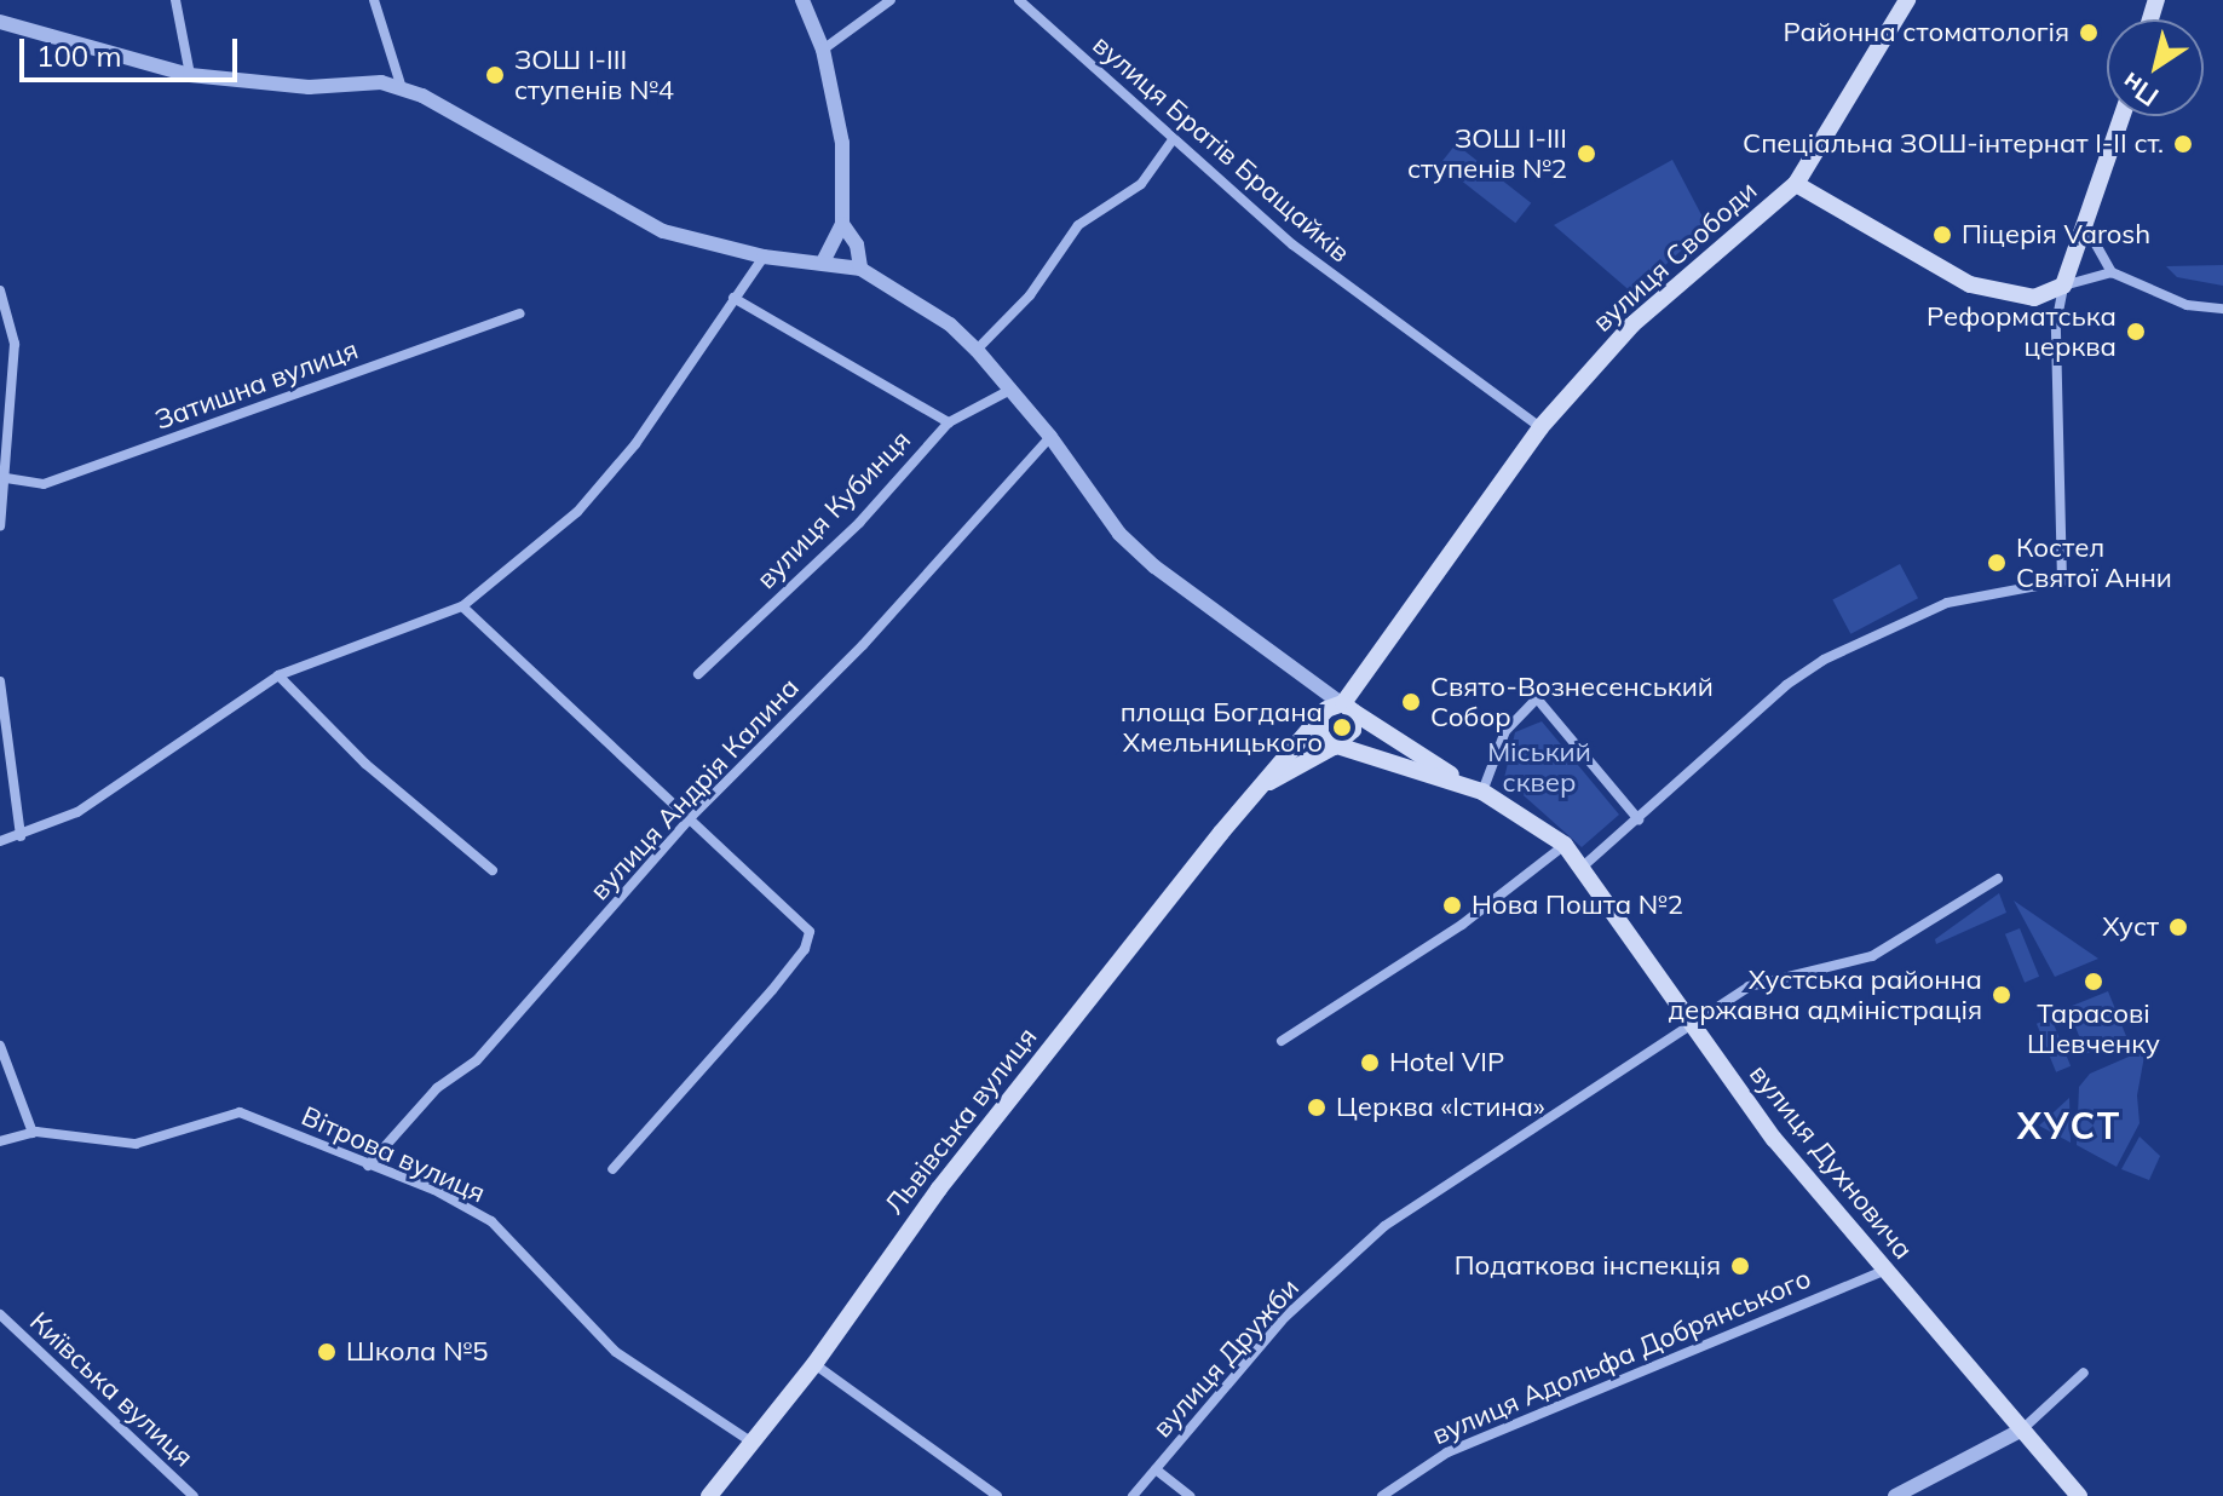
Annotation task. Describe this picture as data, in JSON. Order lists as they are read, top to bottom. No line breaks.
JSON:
{"streets":{"main road":["вулиця Свободи","Львівська вулиця","вулиця Духновича"],"street":["вулиця Братів Бращайків","Затишна вулиця","вулиця Кубинця","вулиця Андрія Калина","Вітрова вулиця","вулиця Адольфа Добрянського","вулиця Дружби","Київська вулиця"]},"crossings":[["вулиця Братів Бращайків","вулиця Свободи"],["вулиця Свободи","Львівська вулиця"],["вулиця Андрія Калина","Вітрова вулиця"],["Львівська вулиця","Вітрова вулиця"],["вулиця Духновича","вулиця Адольфа Добрянського"],["вулиця Духновича","вулиця Дружби"]],"districts":["ХУСТ"],"parks":["Міський сквер"],"places":["Районна стоматологія","ЗОШ І-ІІІ ступенів №4","Спеціальна ЗОШ-інтернат І-ІІ ст.","ЗОШ І-ІІІ ступенів №2","Піцерія Varosh","Реформатська церква","Костел Святої Анни","Свято-Вознесенський Собор","площа Богдана Хмельницького","Нова Пошта №2","Хуст","Тарасові Шевченку","Хустська районна державна адміністрація","Hotel VIP","Церква «Істина»","Податкова інспекція","Школа №5"],"scale_bar":"100 m","north":"bottom left"}
